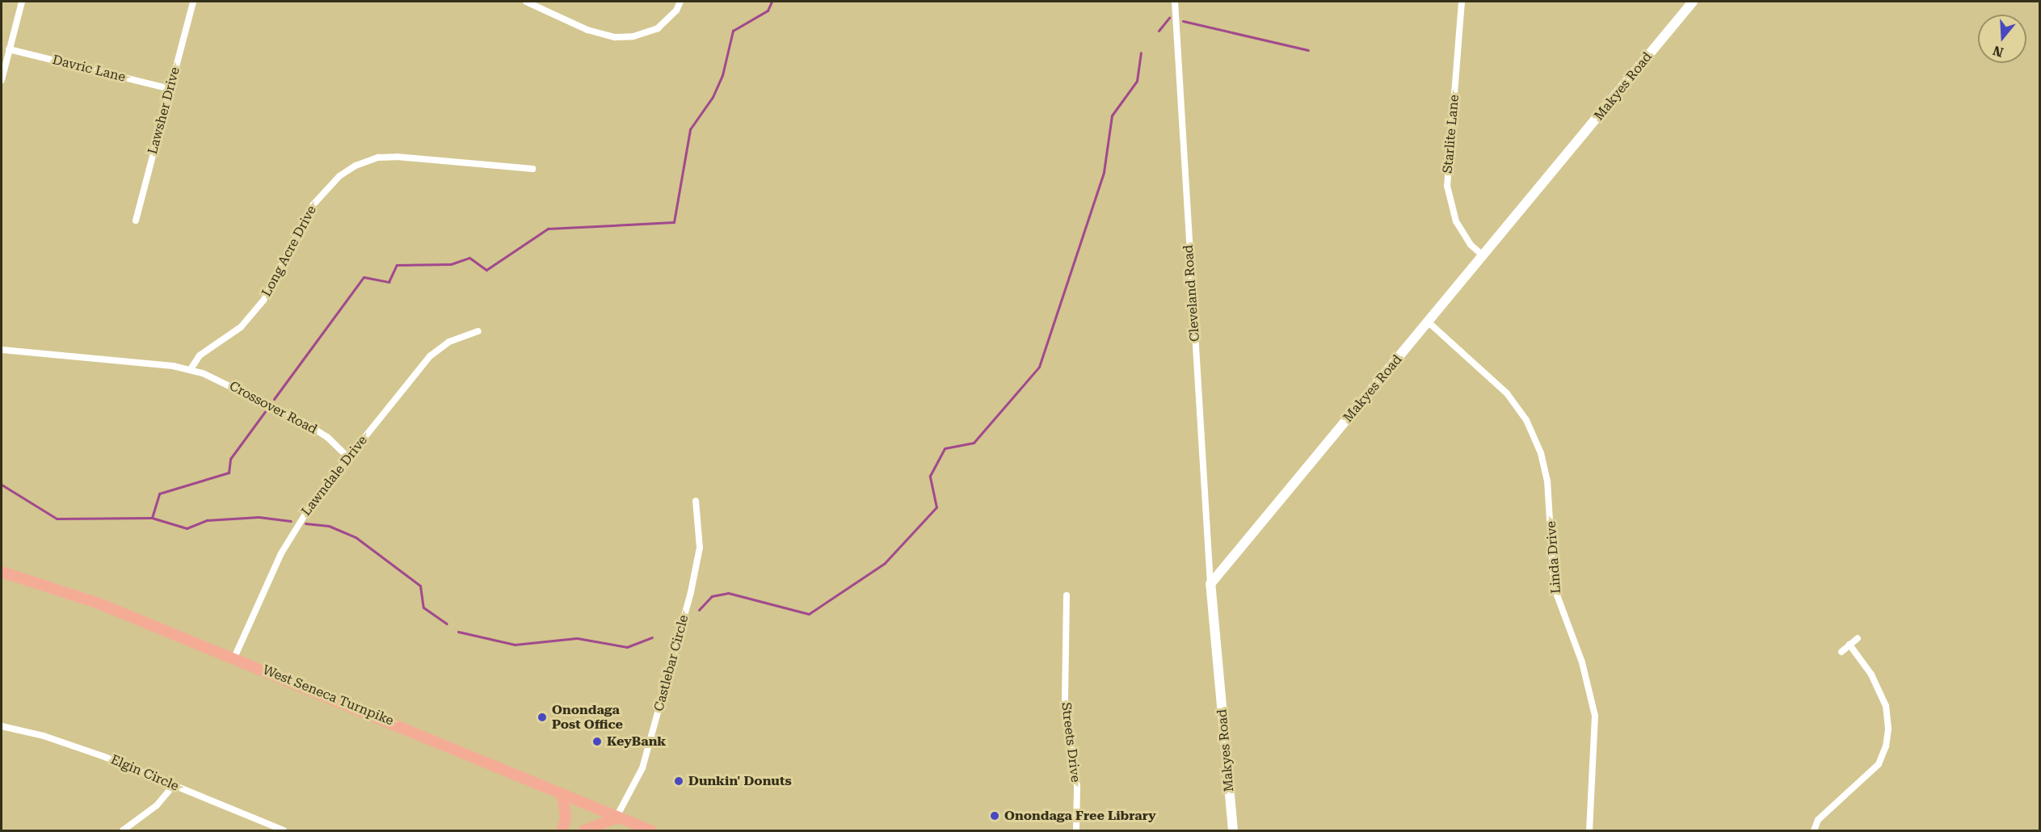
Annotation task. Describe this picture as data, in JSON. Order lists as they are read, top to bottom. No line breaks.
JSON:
{"streets":{"main road":["West Seneca Turnpike"],"street":["Davric Lane","Makyes Road","Lawsher Drive","Starlite Lane","Long Acre Drive","Cleveland Road","Crossover Road","Lawndale Drive","Linda Drive","Castlebar Circle","Streets Drive","Elgin Circle"]},"crossings":[["Davric Lane","Lawsher Drive"],["Makyes Road","Starlite Lane"],["Makyes Road","Cleveland Road"],["Makyes Road","Linda Drive"],["Long Acre Drive","Crossover Road"],["Crossover Road","Lawndale Drive"],["Lawndale Drive","West Seneca Turnpike"],["Castlebar Circle","West Seneca Turnpike"]],"places":["Onondaga Post Office","KeyBank","Dunkin' Donuts","Onondaga Free Library"],"north":"bottom"}
